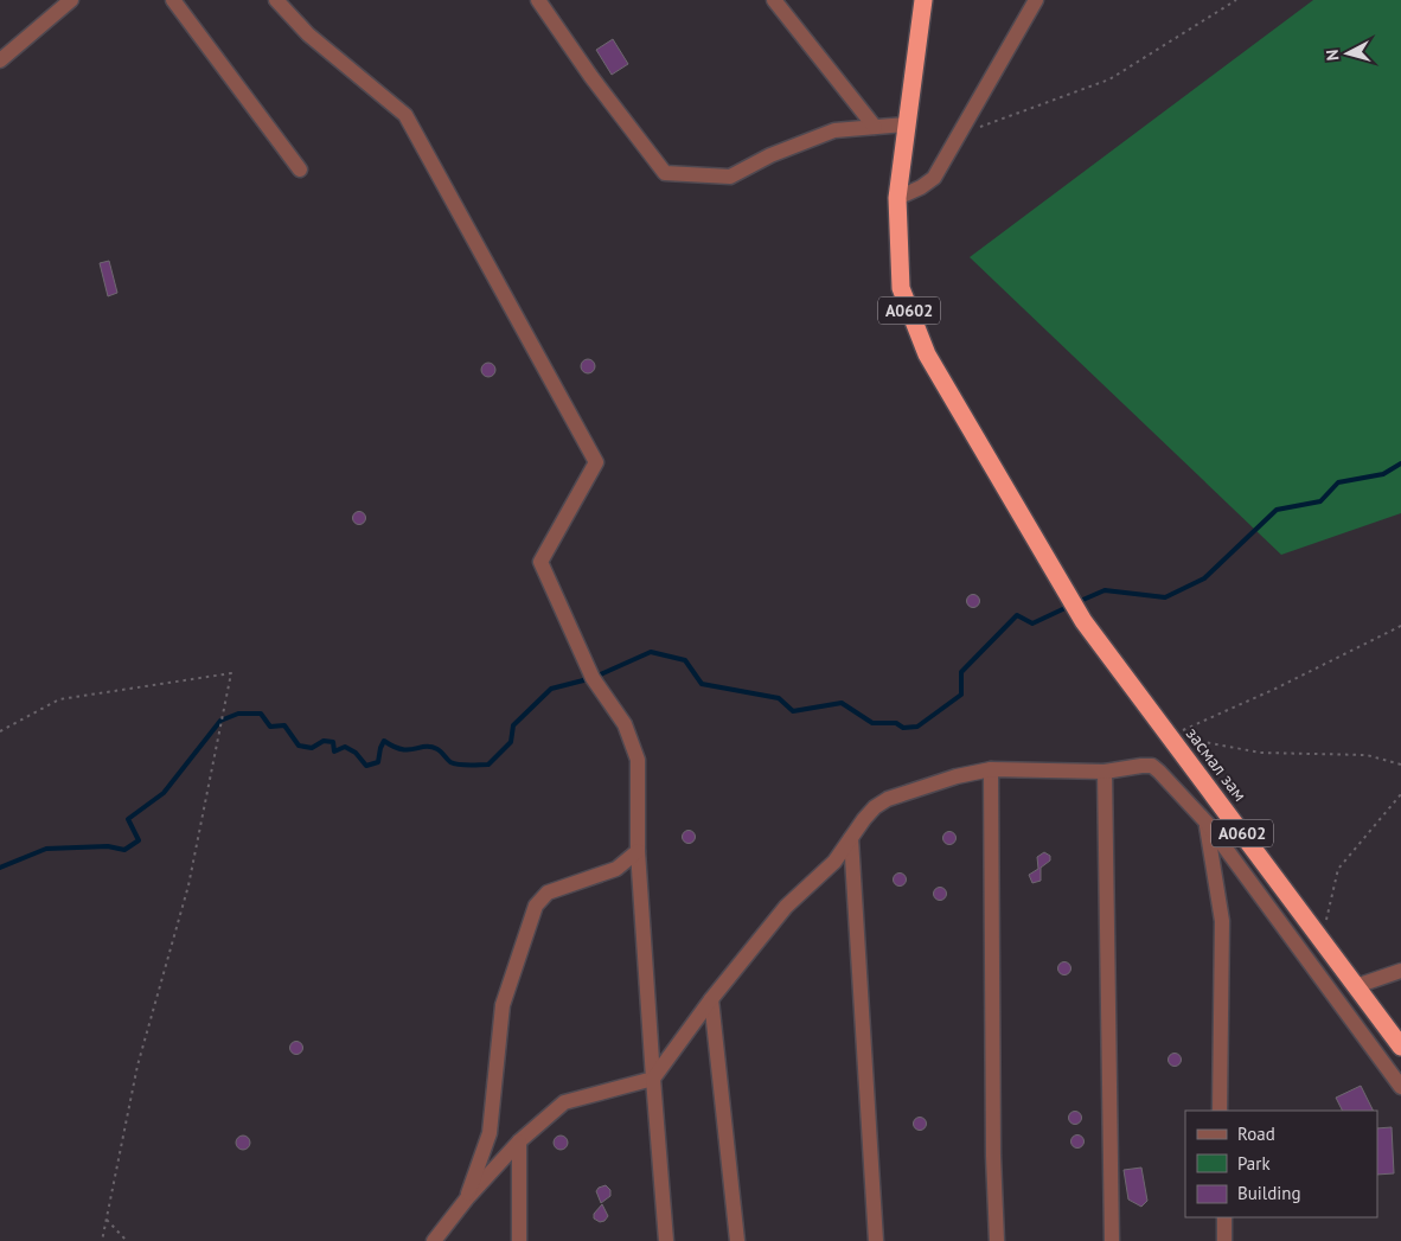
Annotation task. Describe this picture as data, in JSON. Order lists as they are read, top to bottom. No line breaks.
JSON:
{"streets":{"highway":["A0602","засмал зам"]},"crossings":[["A0602","засмал зам"]],"legend":["Road","Park","Building"],"north":"left"}
